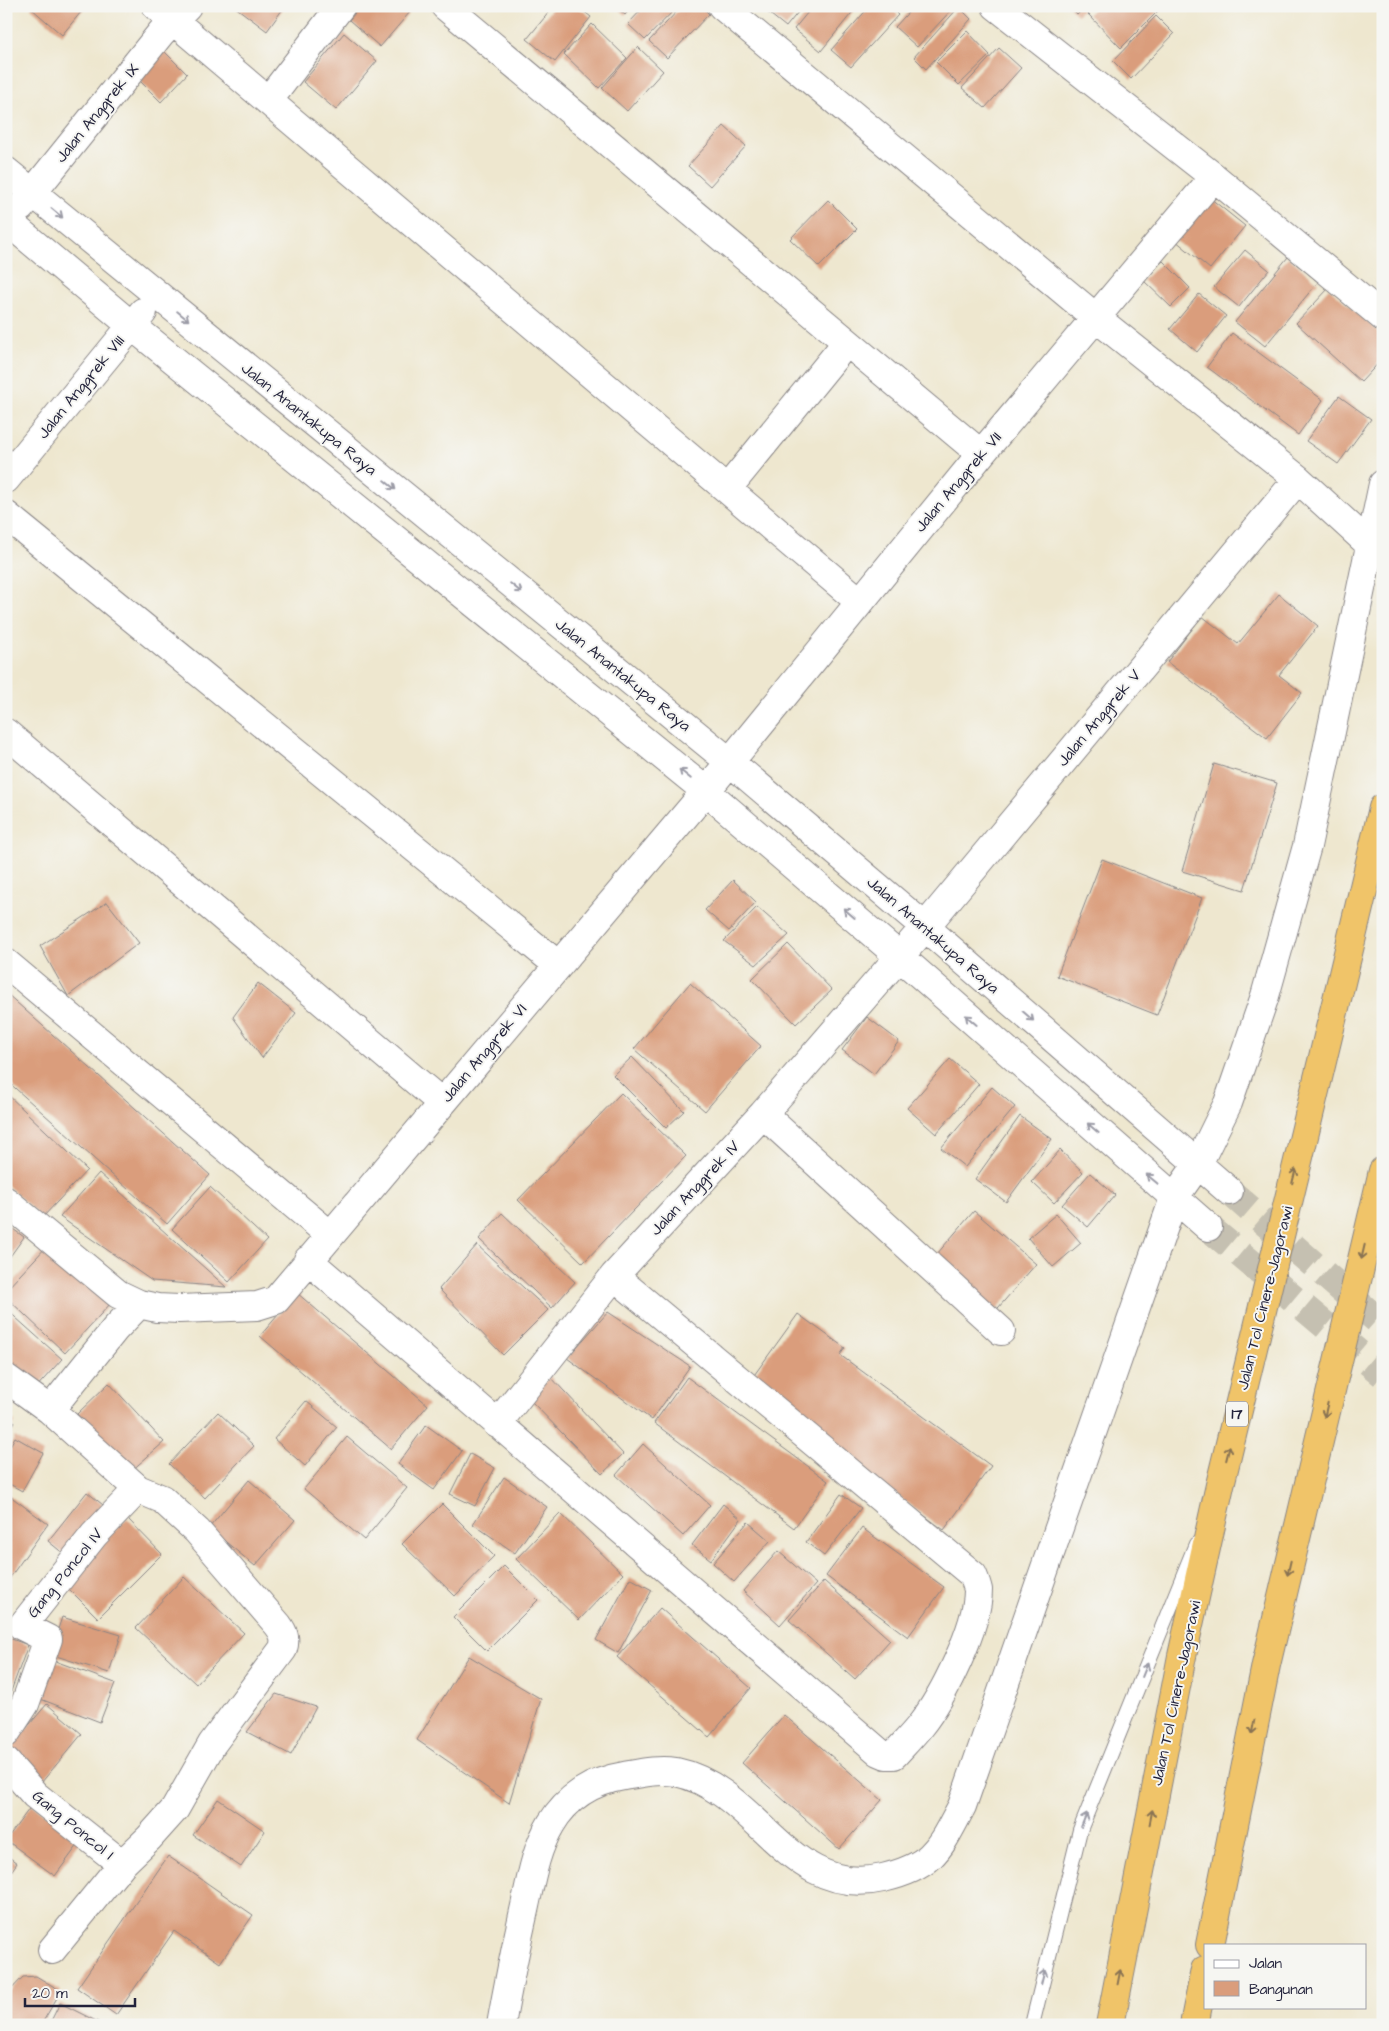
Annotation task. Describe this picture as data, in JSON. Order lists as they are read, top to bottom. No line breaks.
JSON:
{"streets":{"highway":["Jalan Tol Cinere–Jagorawi","17"],"street":["Jalan Anggrek IX","Jalan Anggrek VIII","Jalan Anantakupa Raya","Jalan Anggrek VII","Jalan Anggrek V","Jalan Anggrek VI","Jalan Anggrek IV","Gang Poncol IV","Gang Poncol I"]},"crossings":[["Jalan Anggrek IX","Jalan Anantakupa Raya"],["Jalan Anggrek VIII","Jalan Anantakupa Raya"],["Jalan Anantakupa Raya","Jalan Anggrek VII"],["Jalan Anantakupa Raya","Jalan Anggrek V"],["Jalan Anggrek VII","Jalan Anggrek VI"],["Jalan Anggrek V","Jalan Anggrek IV"]],"legend":["Jalan","Bangunan"],"scale_bar":"20 m"}
